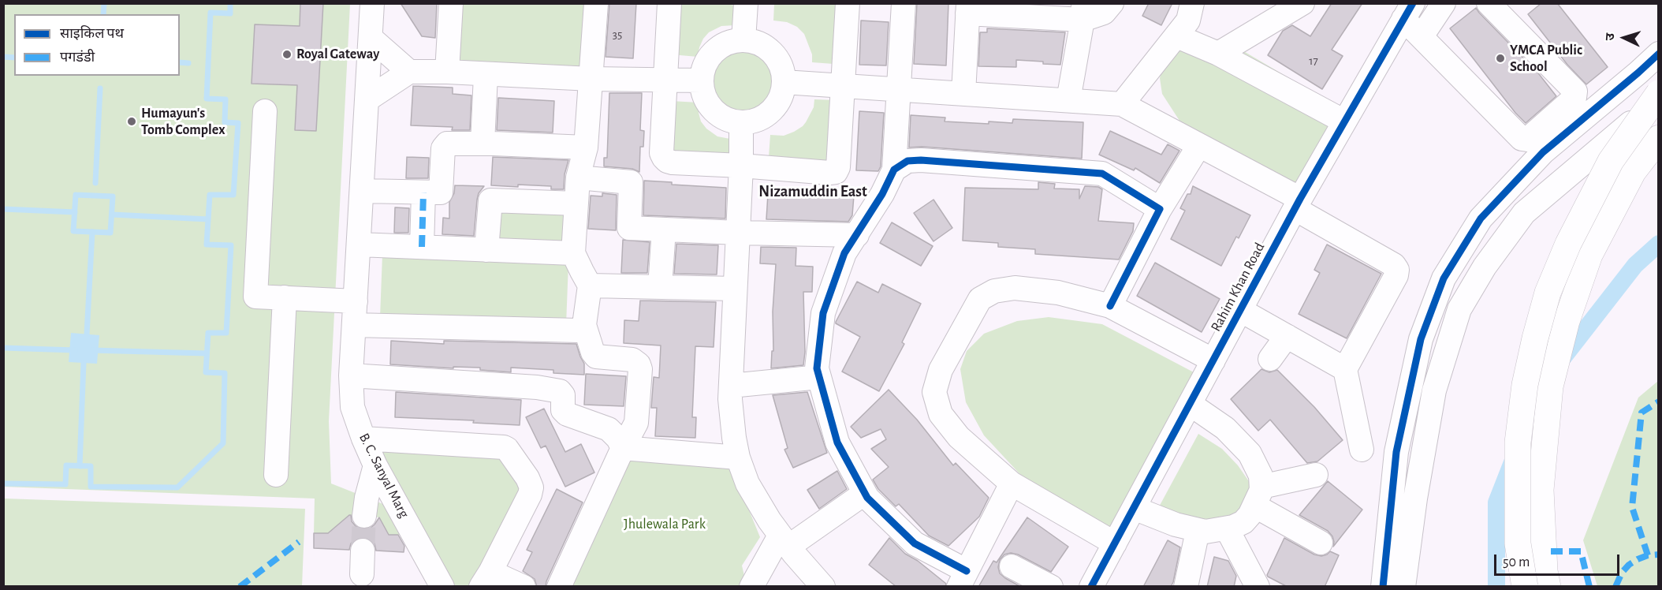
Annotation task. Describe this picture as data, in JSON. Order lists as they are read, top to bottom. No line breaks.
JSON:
{"streets":{"street":["Rahim Khan Road","B. C. Sanyal Marg"]},"districts":["Nizamuddin East"],"parks":["Jhulewala Park"],"places":["Royal Gateway","YMCA Public School","Humayun's Tomb Complex"],"house_numbers":["35","17"],"legend":["साइकिल पथ","पगडंडी"],"scale_bar":"50 m","north":"left"}
